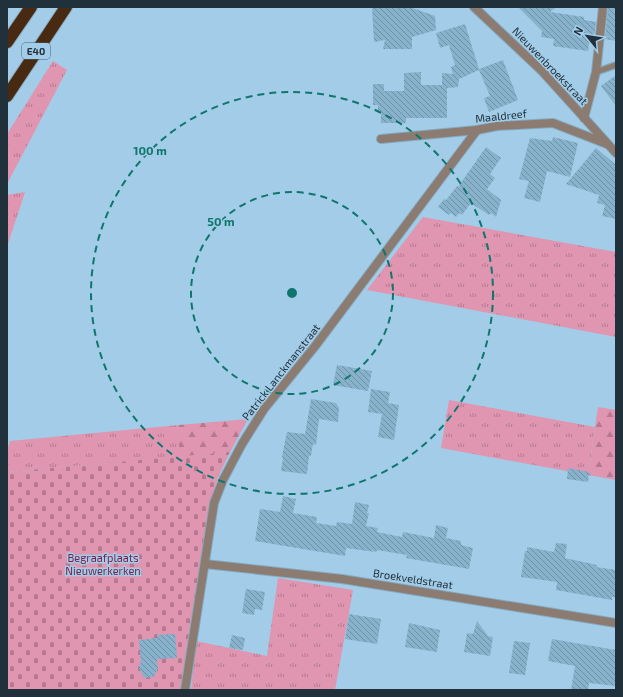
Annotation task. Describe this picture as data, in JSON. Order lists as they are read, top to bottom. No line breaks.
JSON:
{"streets":{"highway":["E40"],"street":["Nieuwenbroekstraat","Maaldreef","Patrick Lanckmanstraat","Broekveldstraat"]},"crossings":[["Nieuwenbroekstraat","Maaldreef"],["Maaldreef","Patrick Lanckmanstraat"],["Patrick Lanckmanstraat","Broekveldstraat"]],"parks":["Begraafplaats Nieuwerkerken"],"north":"top left","rings":["100 m","50 m"]}
